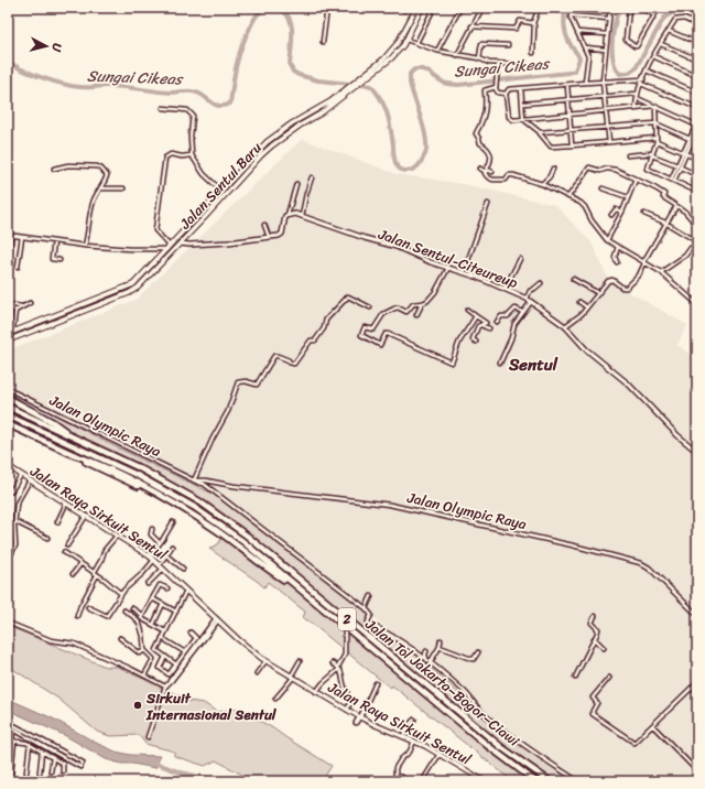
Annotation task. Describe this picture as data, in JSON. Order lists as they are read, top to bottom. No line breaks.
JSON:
{"streets":{"highway":["2","Jalan Tol Jakarta–Bogor–Ciawi"],"main road":["Jalan Sentul Baru","Jalan Raya Sirkuit Sentul"],"street":["Jalan Sentul-Citeureup","Jalan Olympic Raya"]},"districts":["Sentul"],"water":["Sungai Cikeas"],"places":["Sirkuit Internasional Sentul"],"north":"right"}
